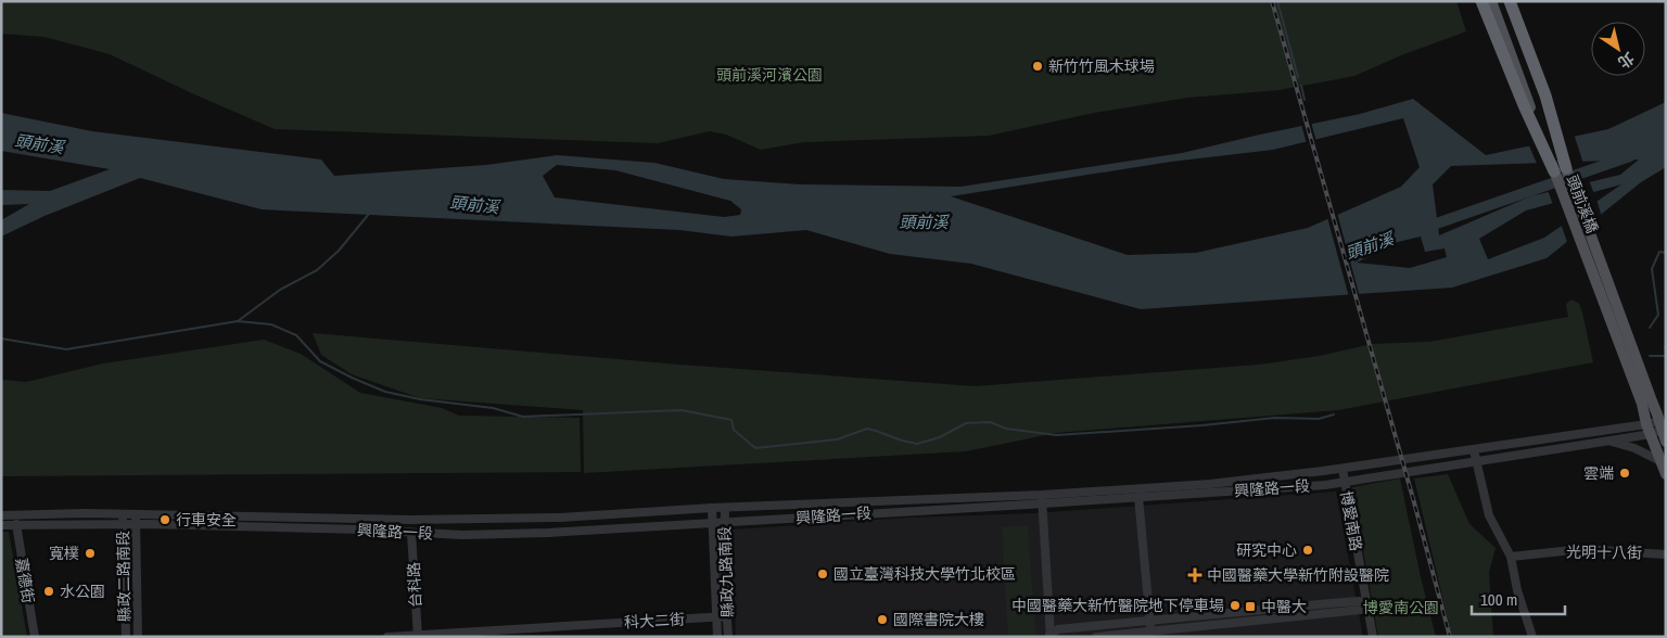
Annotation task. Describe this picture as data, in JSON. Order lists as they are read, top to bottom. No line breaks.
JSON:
{"streets":{"main road":["頭前溪橋"],"street":["興隆路一段","博愛南路","光明十八街","縣政九路南段","縣政二路南段","嘉德街","台科路","科大二街"]},"crossings":[["頭前溪橋","興隆路一段"],["興隆路一段","博愛南路"],["興隆路一段","縣政九路南段"],["興隆路一段","縣政二路南段"],["興隆路一段","嘉德街"],["興隆路一段","台科路"],["縣政九路南段","科大二街"],["台科路","科大二街"]],"water":["頭前溪"],"parks":["頭前溪河濱公園","博愛南公園"],"places":{"other":["新竹竹風木球場","雲端","行車安全","研究中心","寬樸","國立臺灣科技大學竹北校區","水公園","中國醫藥大新竹醫院地下停車場","國際書院大樓"],"health":["中國醫藥大學新竹附設醫院"],"transit":["中醫大"]},"scale_bar":"100 m","north":"bottom right"}
